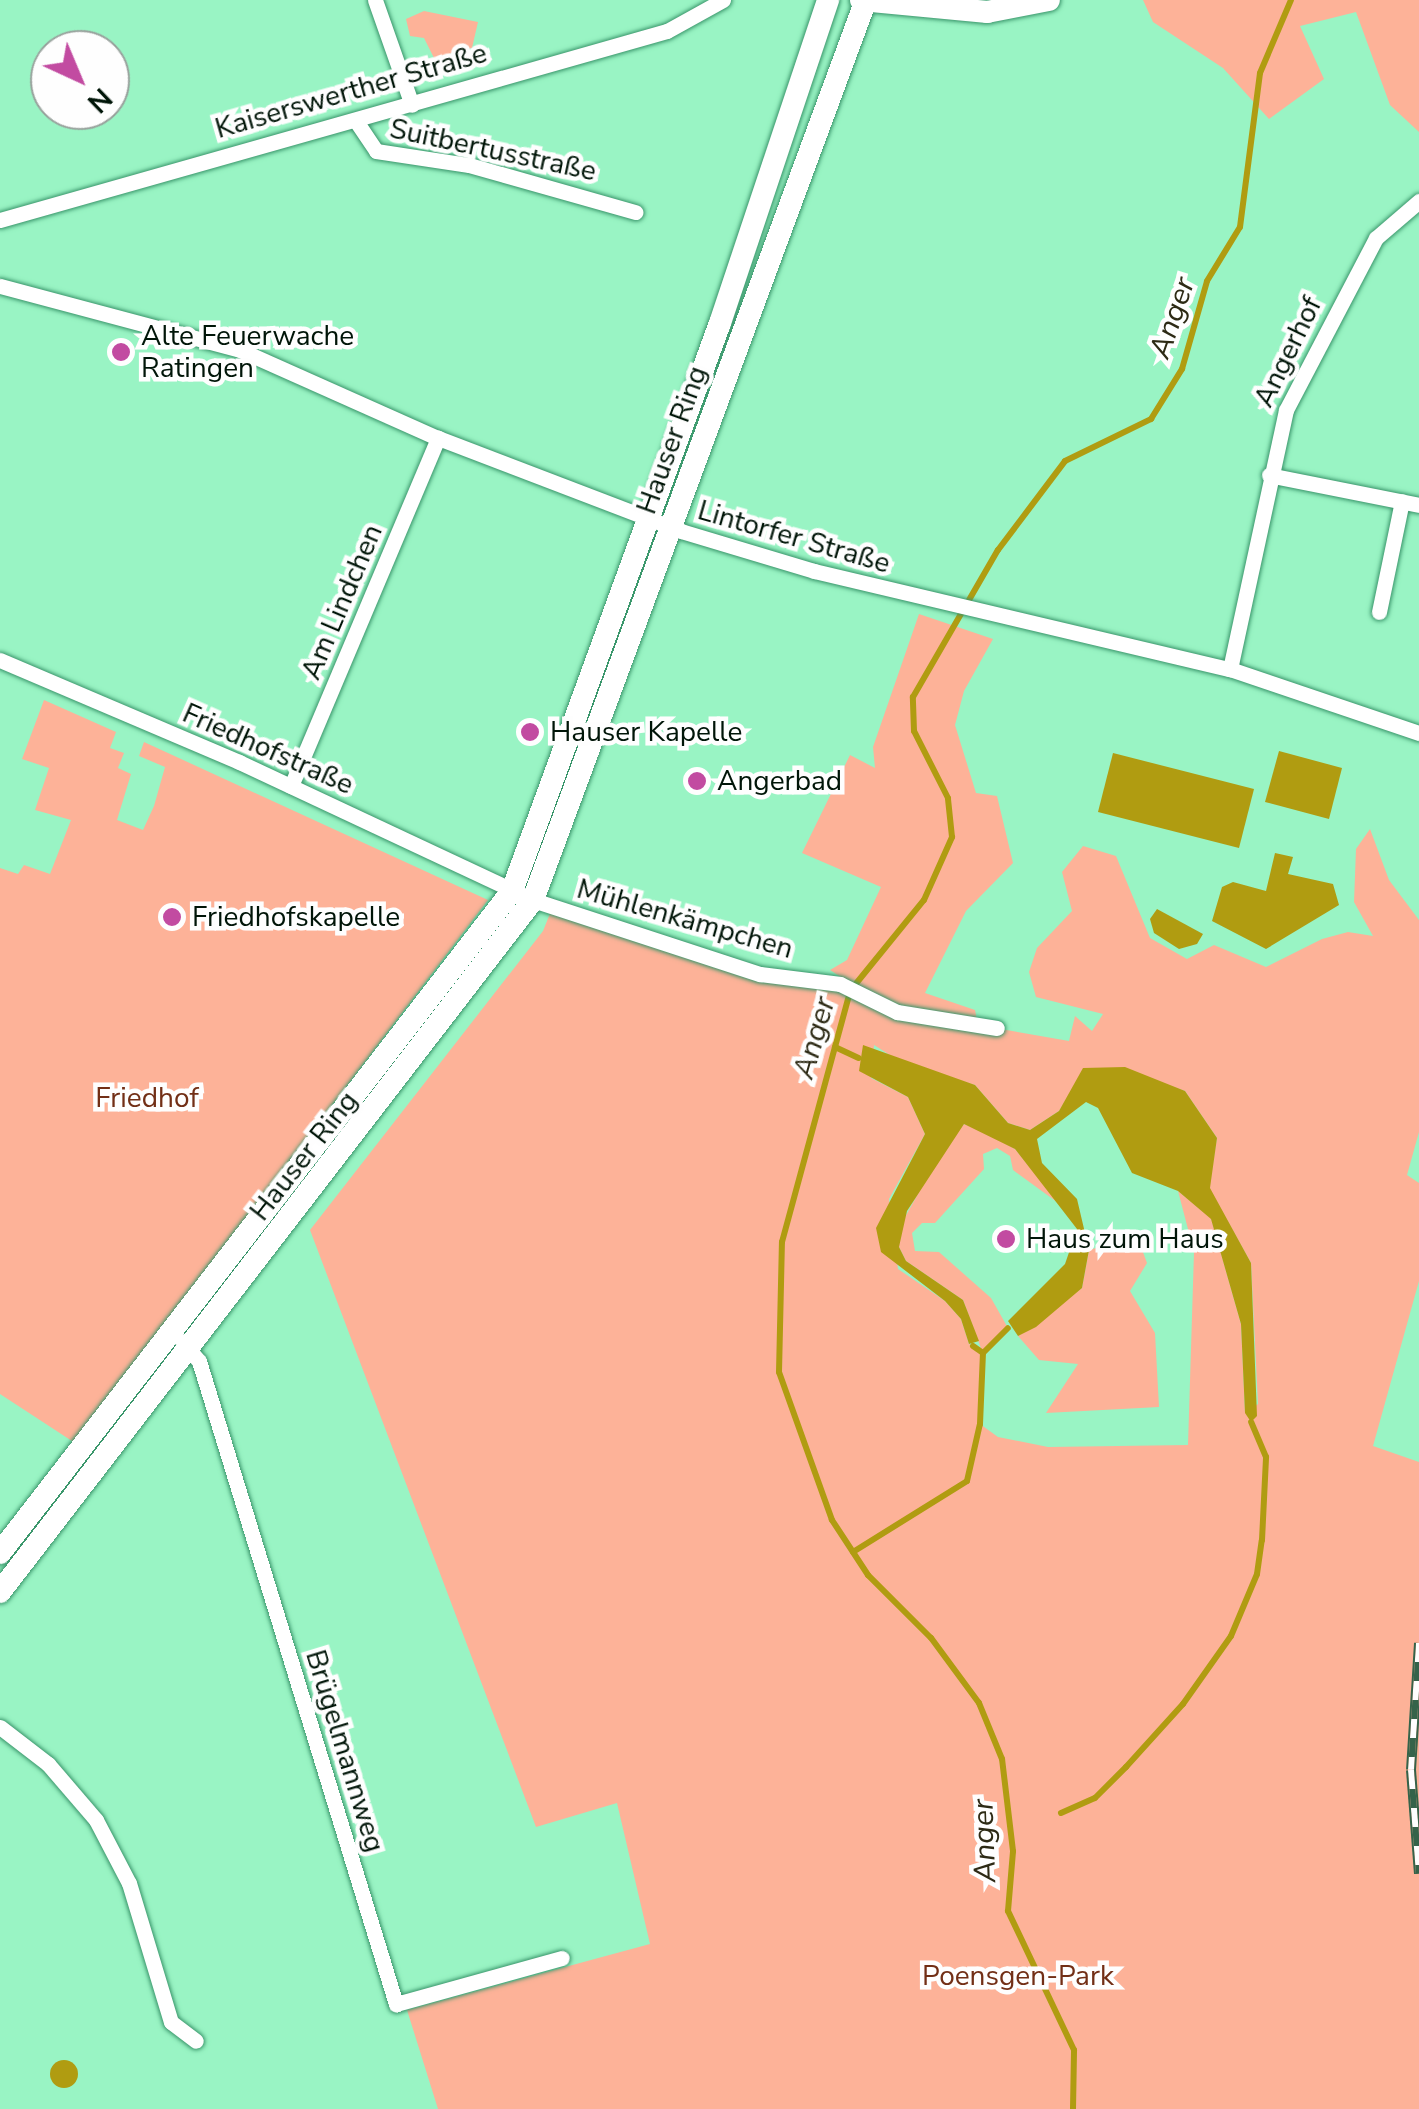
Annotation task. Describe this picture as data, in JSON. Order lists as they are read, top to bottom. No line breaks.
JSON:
{"streets":{"main road":["Hauser Ring"],"street":["Kaiserswerther Straße","Suitbertusstraße","Angerhof","Lintorfer Straße","Am Lindchen","Friedhofstraße","Mühlenkämpchen","Brügelmannweg"]},"crossings":[["Kaiserswerther Straße","Suitbertusstraße"],["Angerhof","Lintorfer Straße"],["Hauser Ring","Lintorfer Straße"],["Hauser Ring","Friedhofstraße"],["Hauser Ring","Mühlenkämpchen"],["Hauser Ring","Brügelmannweg"],["Lintorfer Straße","Am Lindchen"],["Am Lindchen","Friedhofstraße"],["Friedhofstraße","Mühlenkämpchen"]],"water":["Anger"],"parks":["Friedhof","Poensgen-Park"],"places":["Alte Feuerwache Ratingen","Hauser Kapelle","Angerbad","Friedhofskapelle","Haus zum Haus"],"north":"bottom right"}
